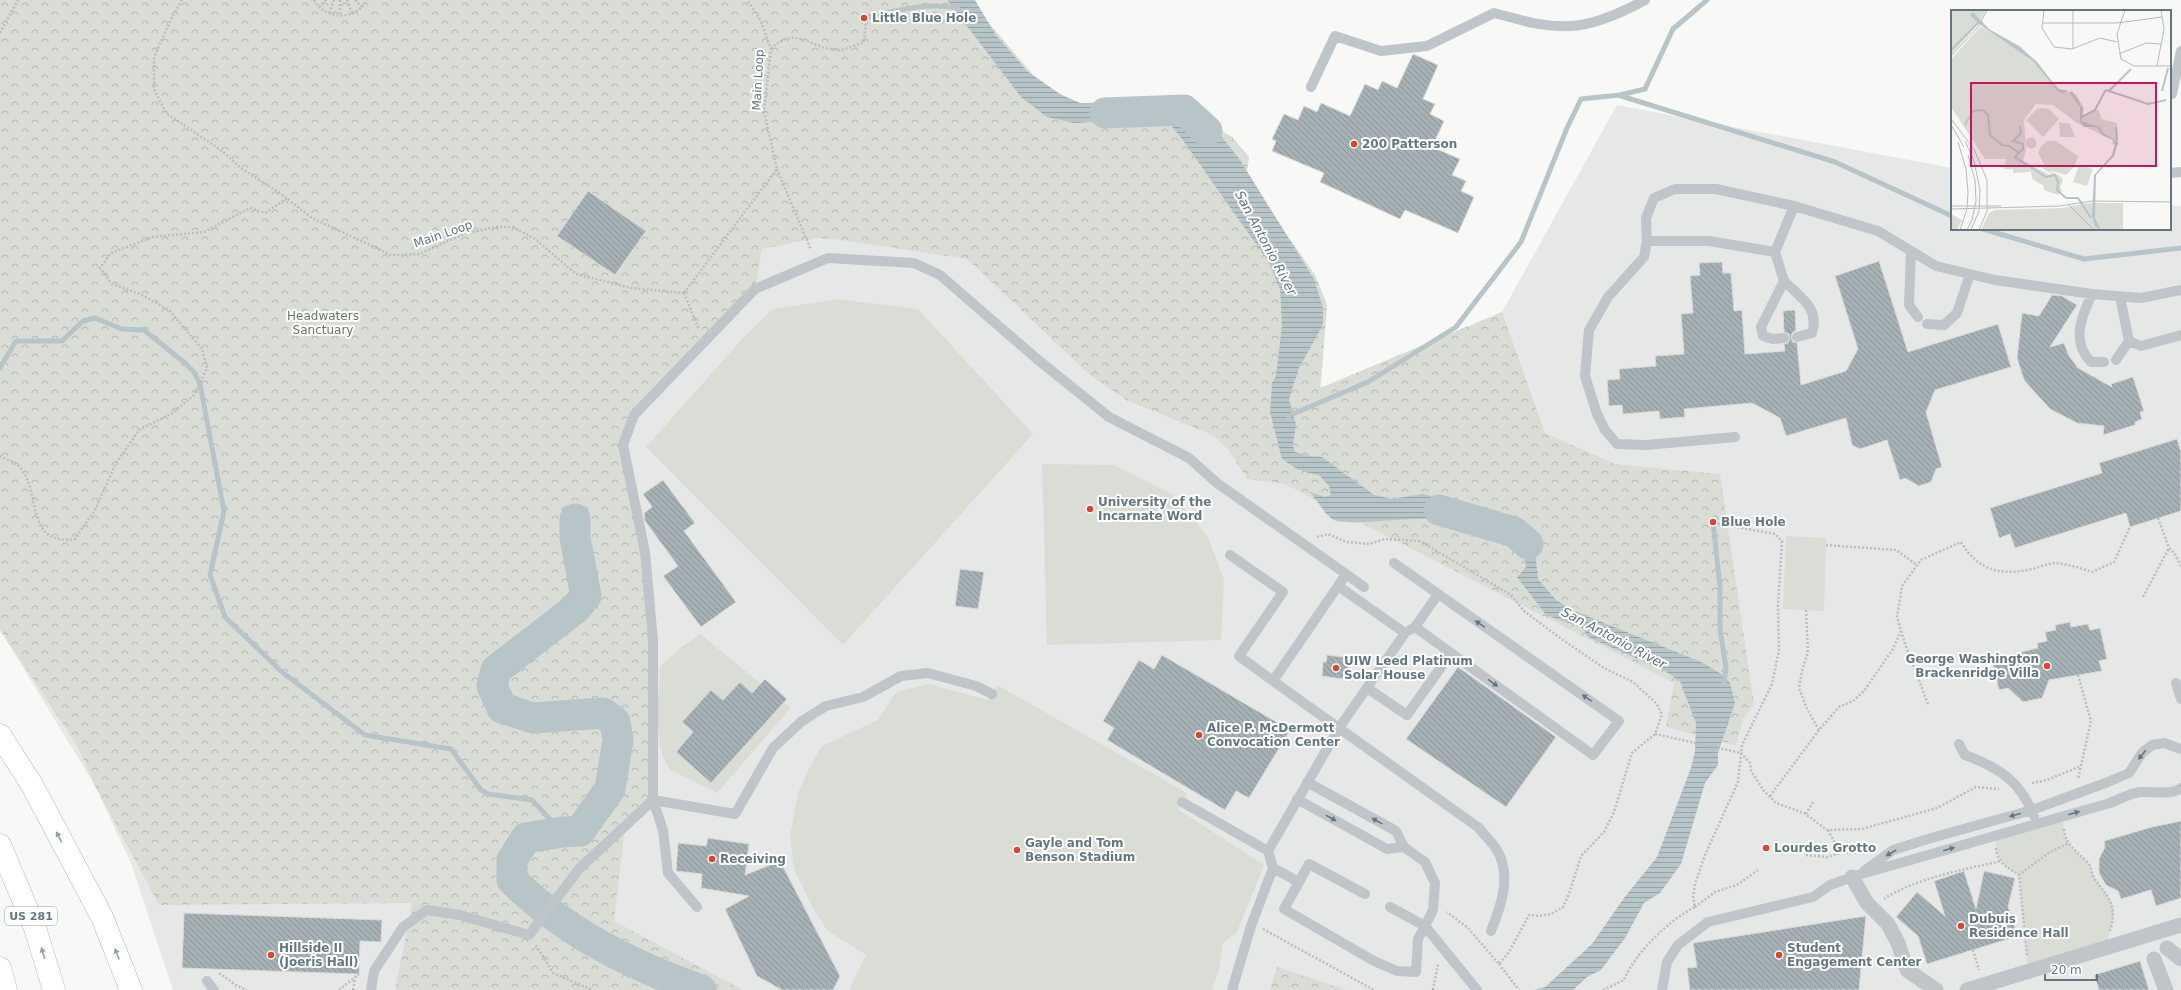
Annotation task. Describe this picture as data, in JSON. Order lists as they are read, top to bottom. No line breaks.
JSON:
{"streets":{"highway":["US 281"],"path":["Main Loop"]},"water":["San Antonio River"],"parks":["Headwaters Sanctuary"],"places":["Little Blue Hole","200 Patterson","University of the Incarnate Word","Blue Hole","George Washington Brackenridge Villa","UIW Leed Platinum Solar House","Alice P. McDermott Convocation Center","Lourdes Grotto","Gayle and Tom Benson Stadium","Receiving","Dubuis Residence Hall","Hillside II (Joeris Hall)","Student Engagement Center"],"scale_bar":"20 m"}
